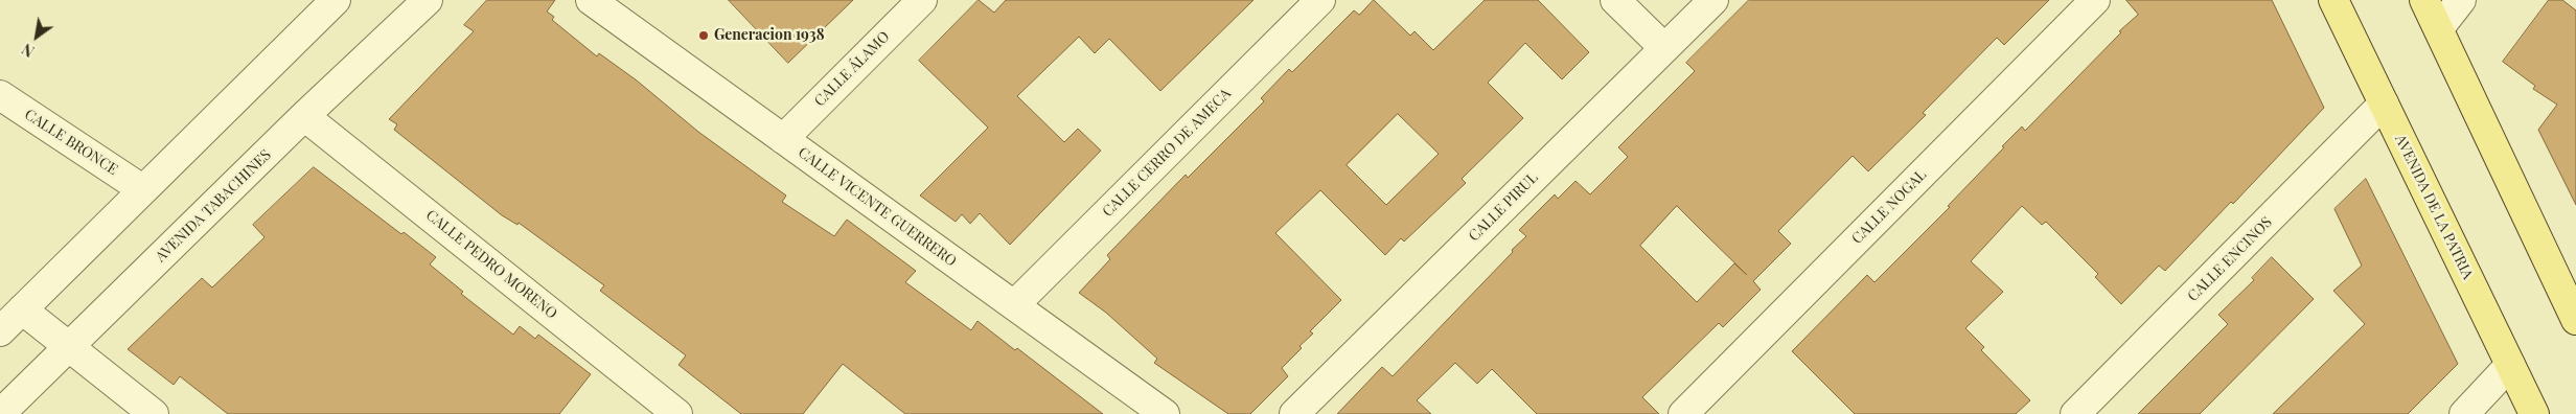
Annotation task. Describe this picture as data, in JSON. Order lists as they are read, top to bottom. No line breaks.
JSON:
{"streets":{"main road":["AVENIDA DE LA PATRIA"],"street":["CALLE ÁLAMO","CALLE BRONCE","CALLE CERRO DE AMECA","AVENIDA TABACHINES","CALLE VICENTE GUERRERO","CALLE PIRUL","CALLE NOGAL","CALLE ENCINOS","CALLE PEDRO MORENO"]},"crossings":[["CALLE ÁLAMO","CALLE VICENTE GUERRERO"],["CALLE CERRO DE AMECA","CALLE VICENTE GUERRERO"],["AVENIDA TABACHINES","CALLE PEDRO MORENO"],["AVENIDA DE LA PATRIA","CALLE ENCINOS"]],"places":["Generacion 1938"],"north":"bottom left"}
